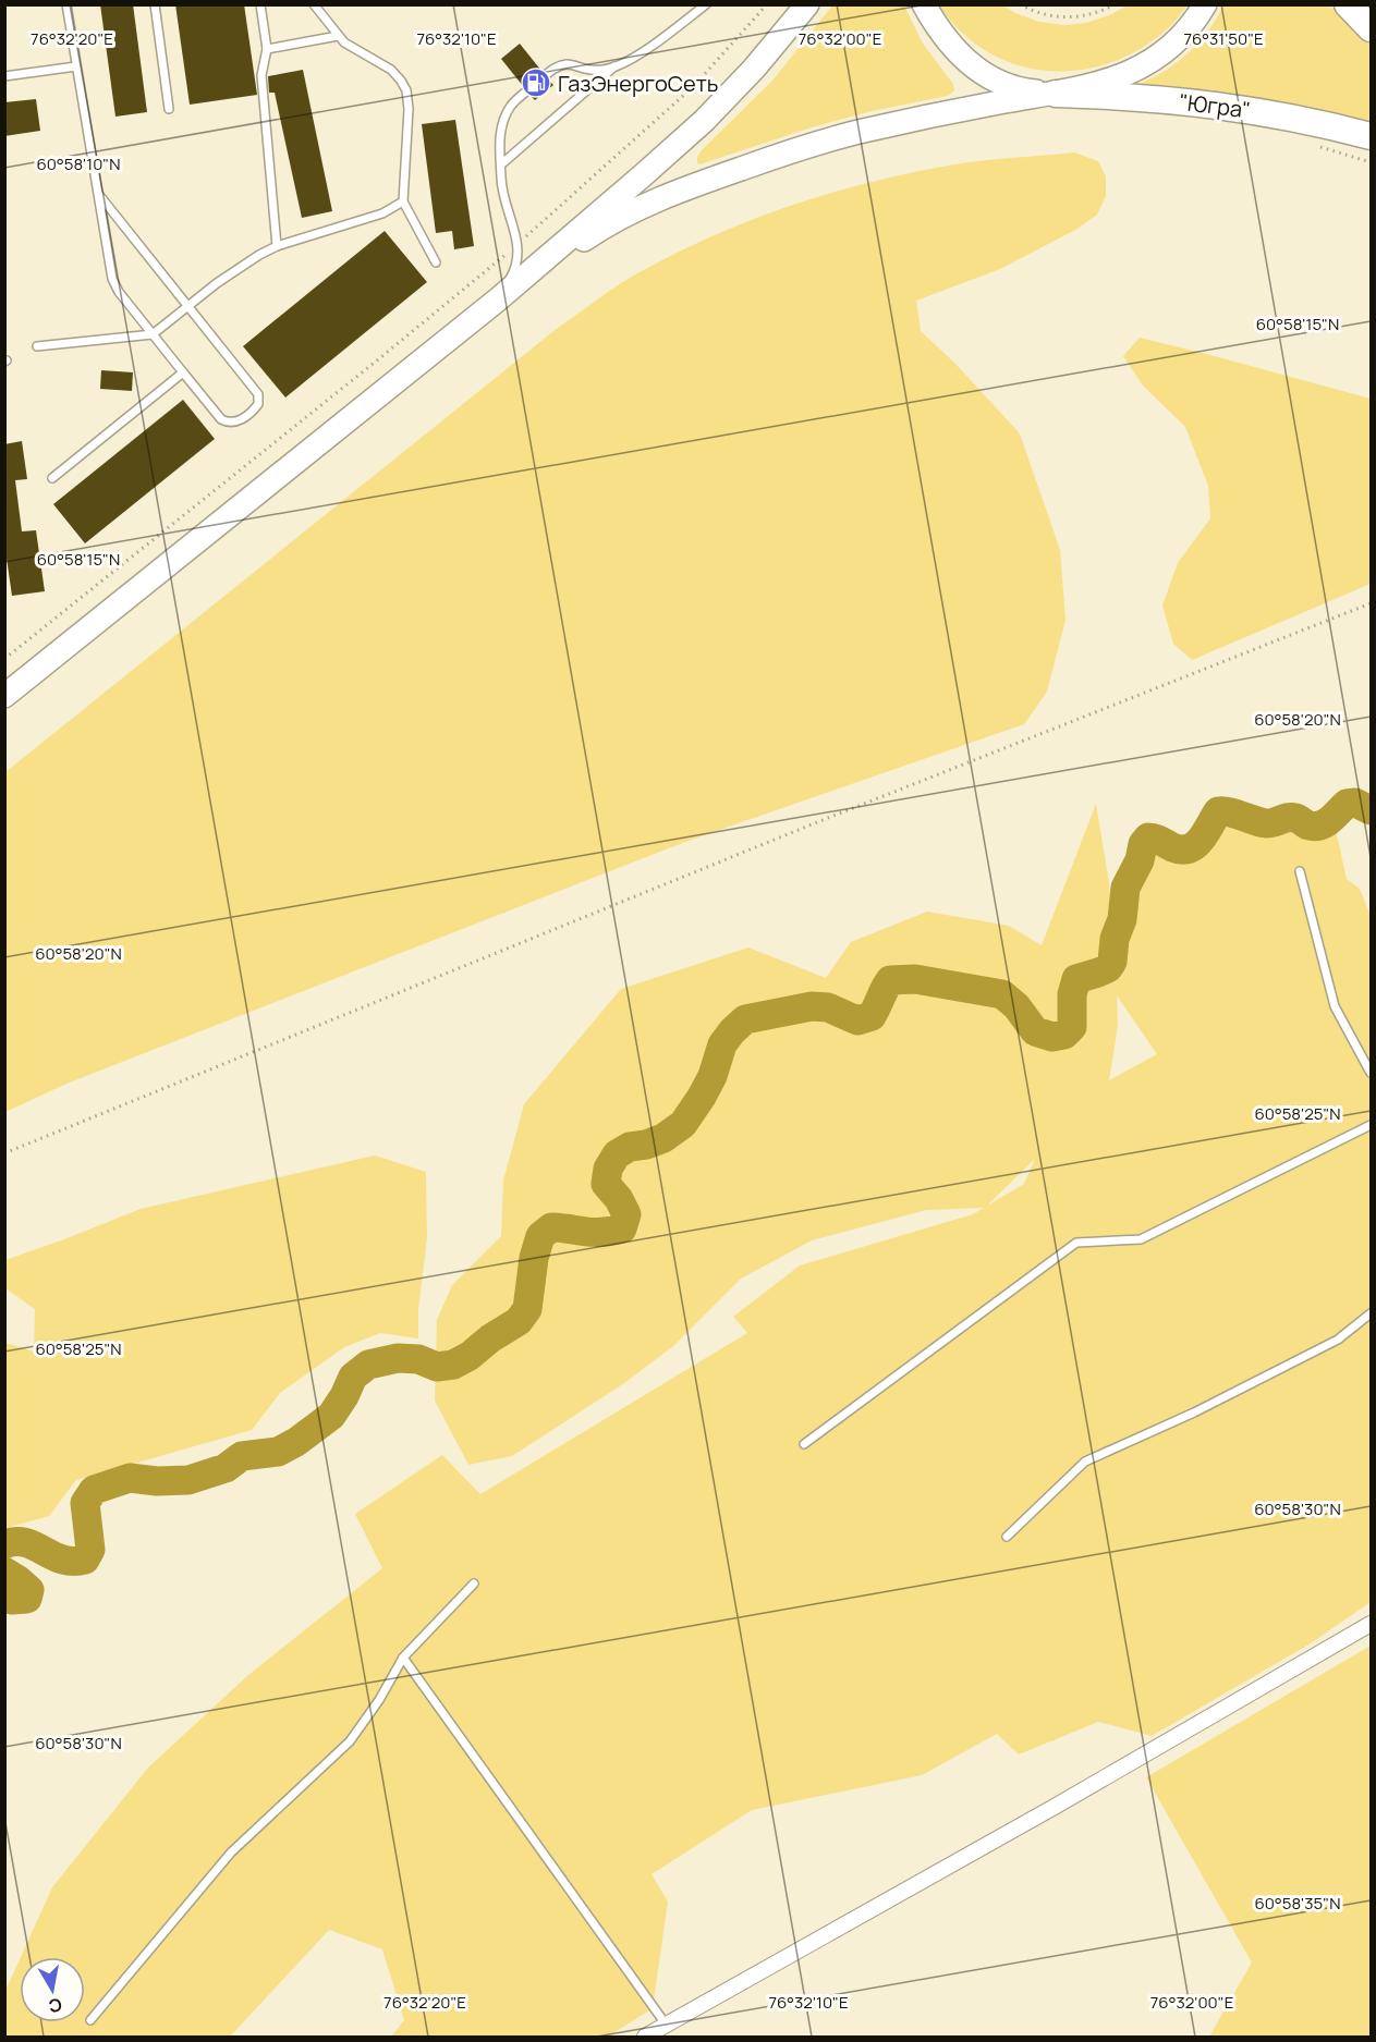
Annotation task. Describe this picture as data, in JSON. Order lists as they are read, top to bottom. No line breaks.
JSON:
{"streets":{"highway":["\"Югра\""]},"places":{"fuel station":["ГазЭнергоСеть"]},"north":"bottom","coordinates":["76°31'50\"E","76°32'20\"E","76°32'10\"E","76°32'00\"E","60°58'10\"N","60°58'15\"N","60°58'20\"N","60°58'25\"N","60°58'30\"N","60°58'35\"N"]}
